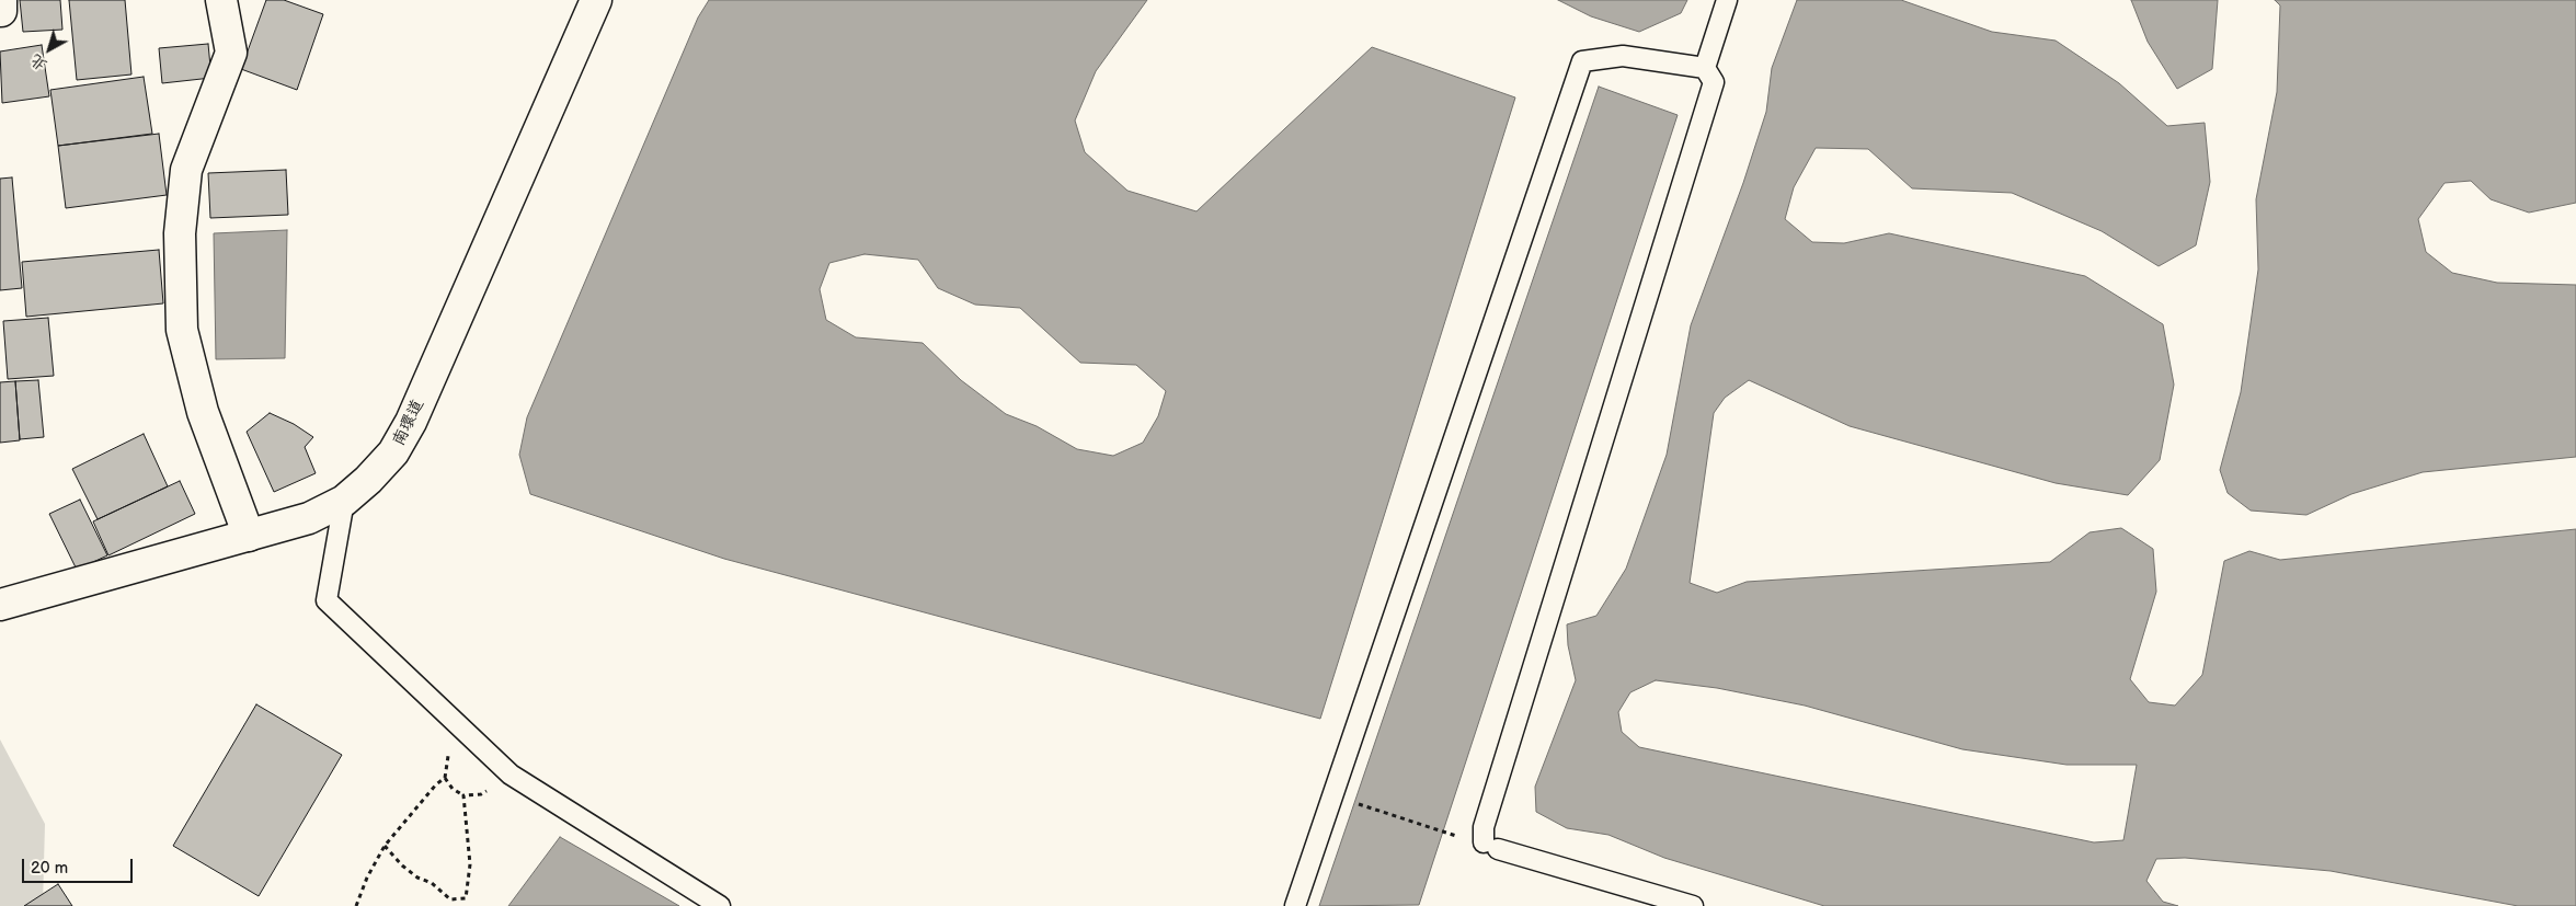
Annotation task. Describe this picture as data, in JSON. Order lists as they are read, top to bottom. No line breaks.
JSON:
{"streets":{"street":["南環道"]},"scale_bar":"20 m","north":"bottom left"}
